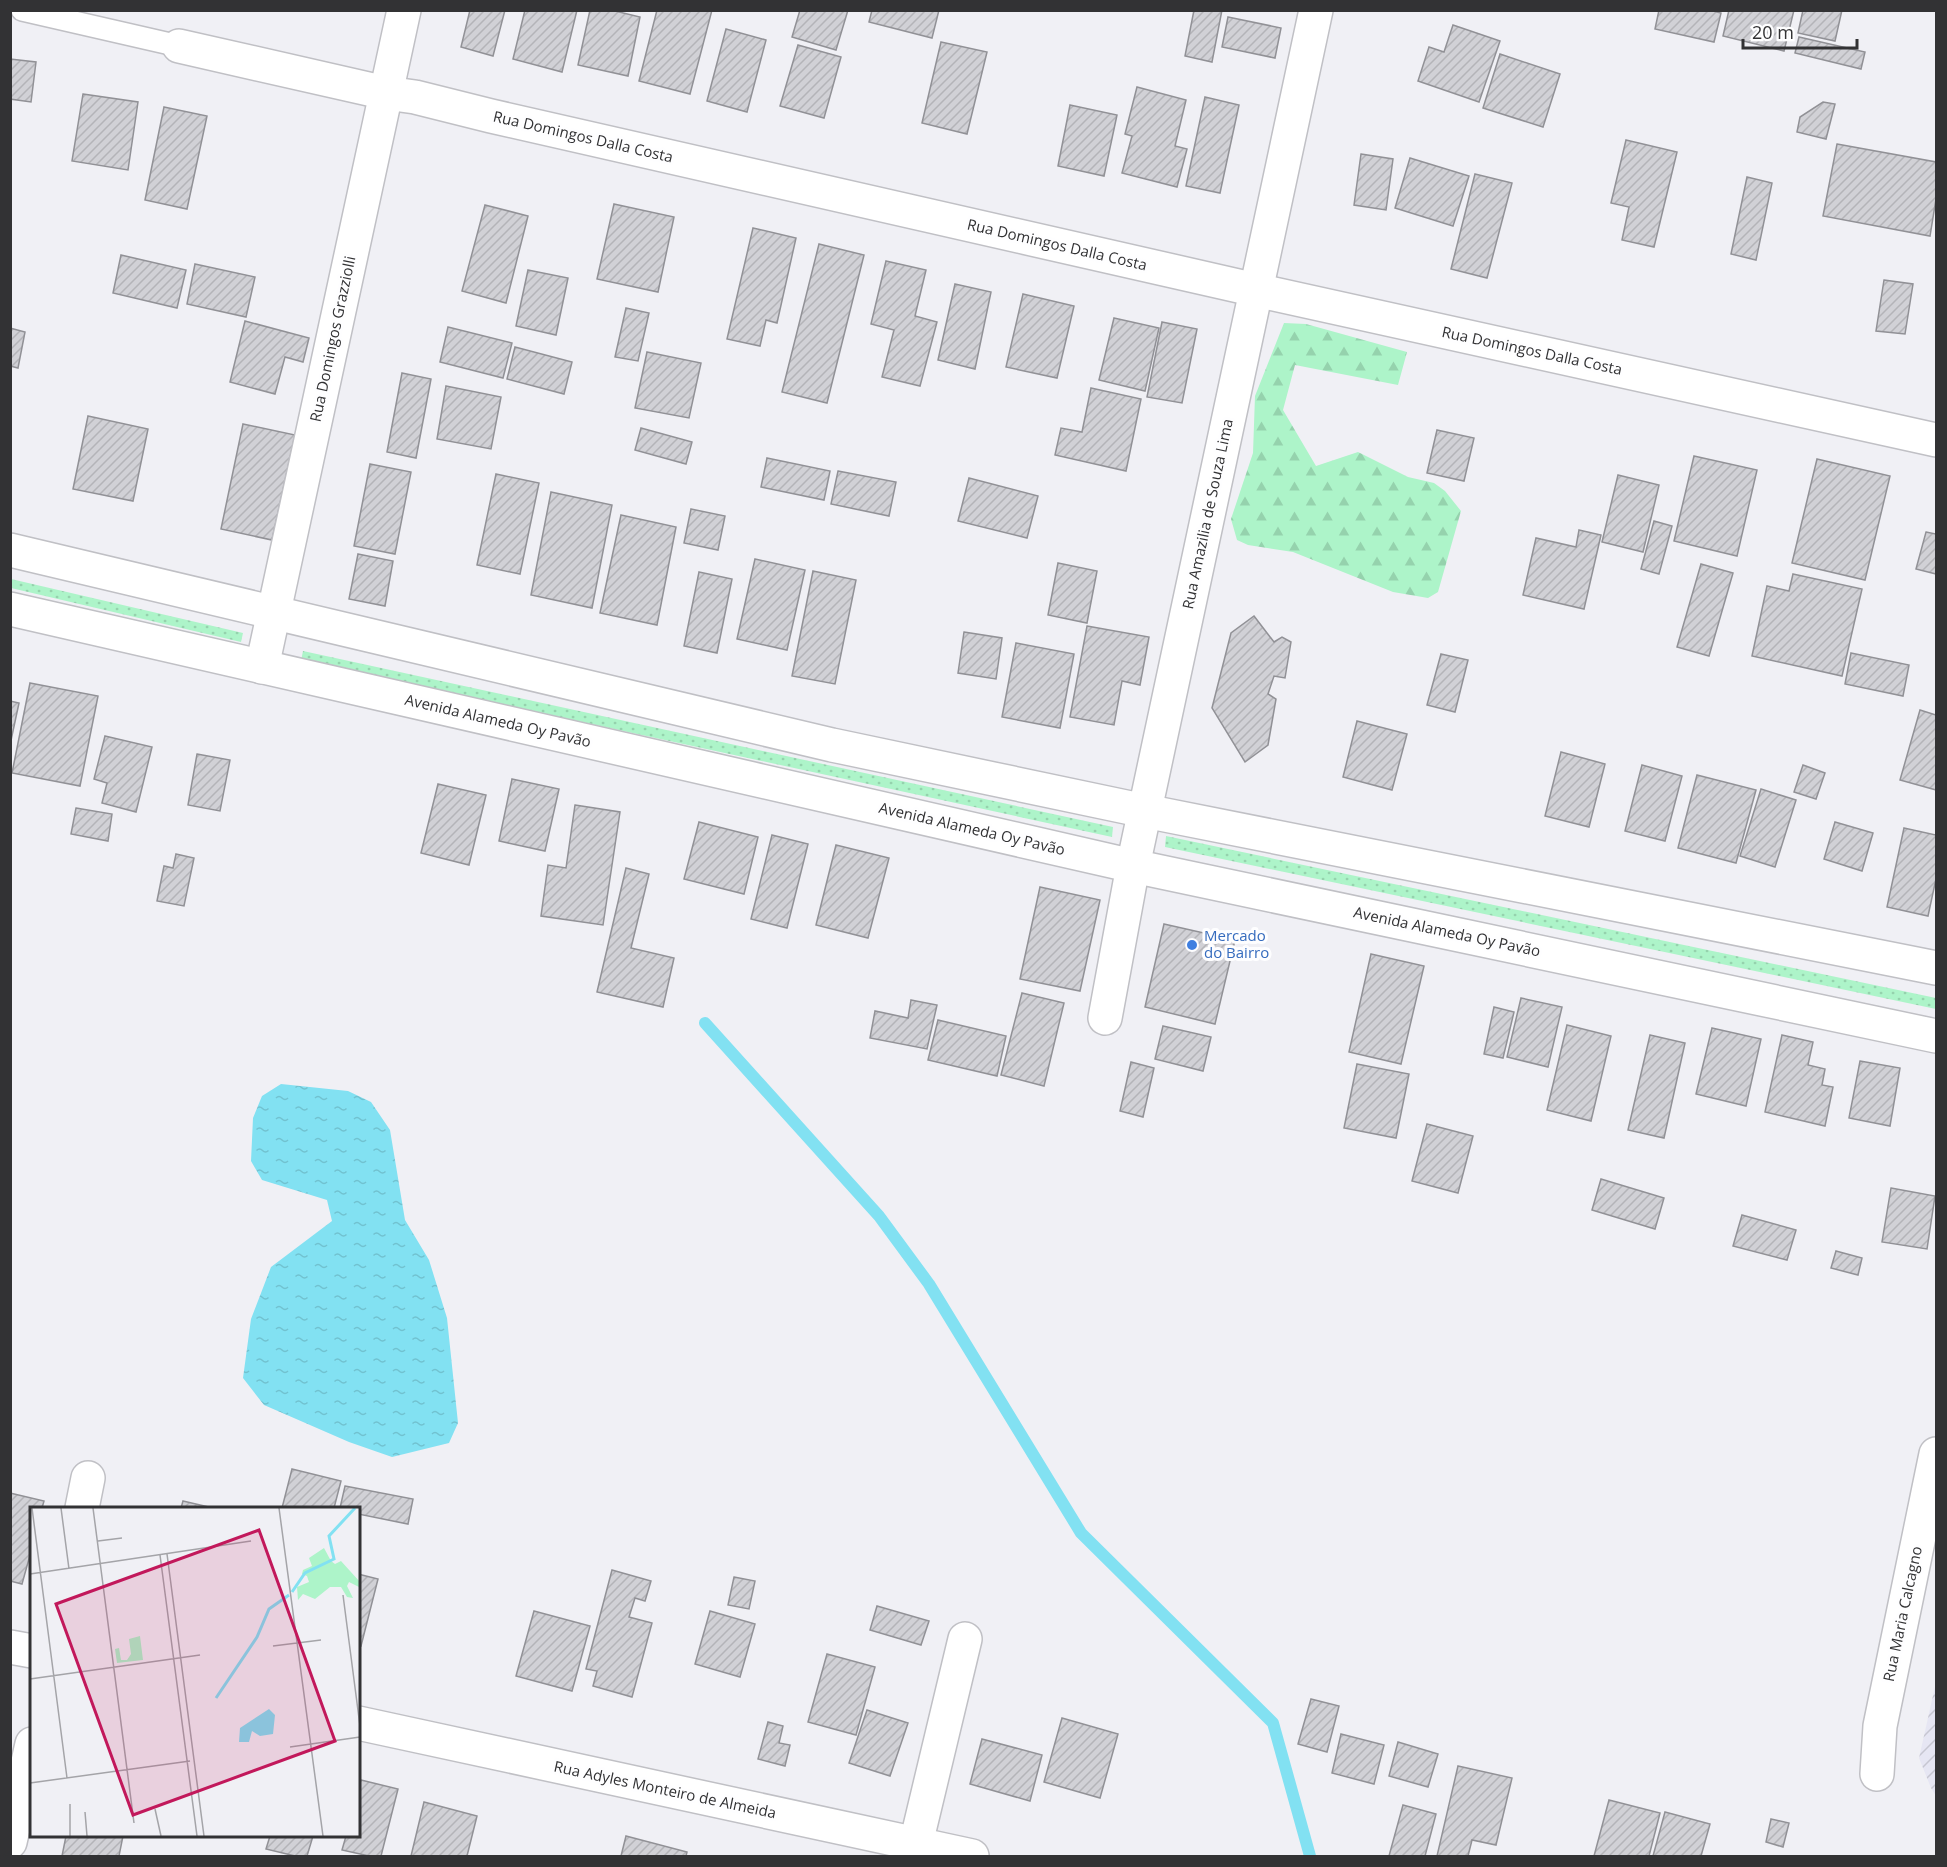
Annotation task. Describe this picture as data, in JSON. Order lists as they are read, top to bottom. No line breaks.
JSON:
{"streets":{"street":["Rua Domingos Dalla Costa","Rua Domingos Grazziolli","Rua Amazilia de Souza Lima","Avenida Alameda Oy Pavão","Rua Maria Calcagno","Rua Adyles Monteiro de Almeida"]},"crossings":[["Rua Domingos Dalla Costa","Rua Domingos Grazziolli"],["Rua Domingos Dalla Costa","Rua Amazilia de Souza Lima"],["Rua Domingos Grazziolli","Avenida Alameda Oy Pavão"],["Rua Amazilia de Souza Lima","Avenida Alameda Oy Pavão"]],"places":["Mercado do Bairro"],"scale_bar":"20 m"}
